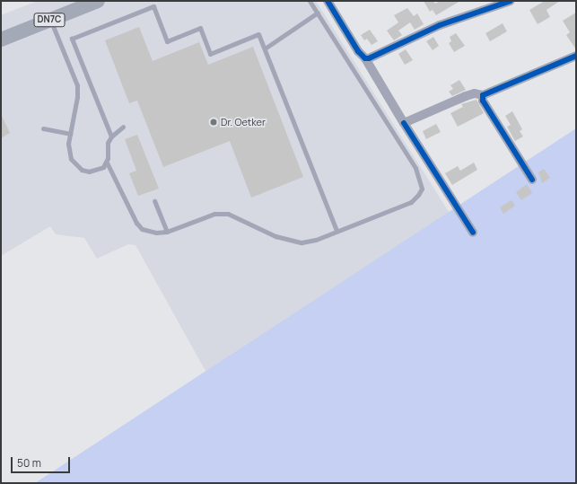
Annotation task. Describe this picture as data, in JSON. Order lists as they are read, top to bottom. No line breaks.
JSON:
{"streets":{"main road":["DN7C"]},"places":["Dr. Oetker"],"scale_bar":"50 m"}
